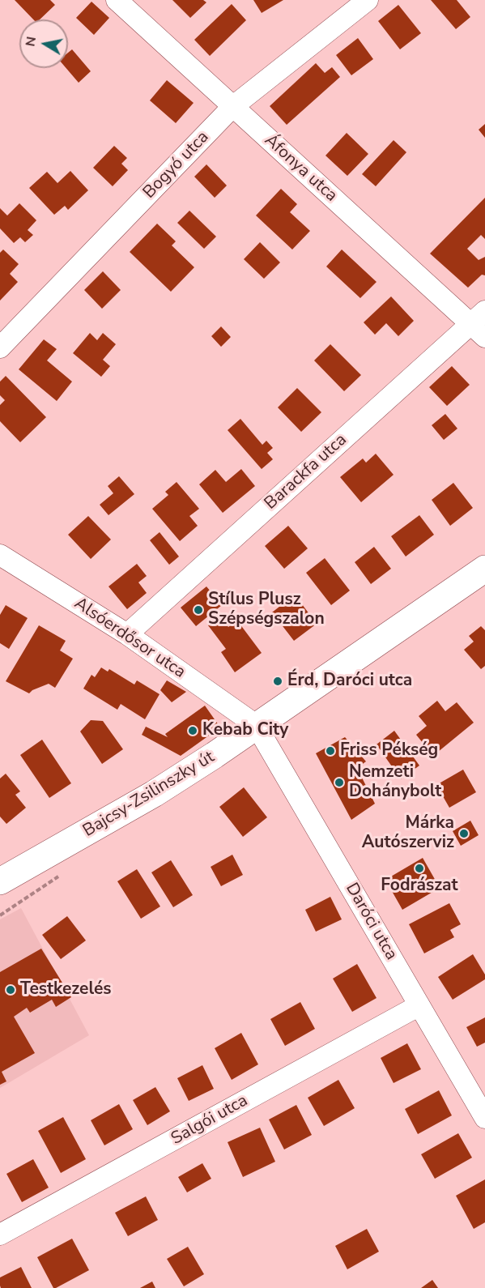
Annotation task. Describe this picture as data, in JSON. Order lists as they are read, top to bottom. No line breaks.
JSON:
{"streets":{"main road":["Bajcsy-Zsilinszky út"],"street":["Bogyó utca","Áfonya utca","Barackfa utca","Alsóerdősor utca","Daróci utca","Salgói utca"]},"crossings":[["Bogyó utca","Áfonya utca"],["Áfonya utca","Barackfa utca"],["Barackfa utca","Alsóerdősor utca"],["Alsóerdősor utca","Bajcsy-Zsilinszky út"],["Alsóerdősor utca","Daróci utca"],["Bajcsy-Zsilinszky út","Daróci utca"],["Daróci utca","Salgói utca"]],"places":["Stílus Plusz Szépségszalon","Érd, Daróci utca","Kebab City","Friss Pékség","Nemzeti Dohánybolt","Márka Autószerviz","Fodrászat","Testkezelés"],"north":"left"}
